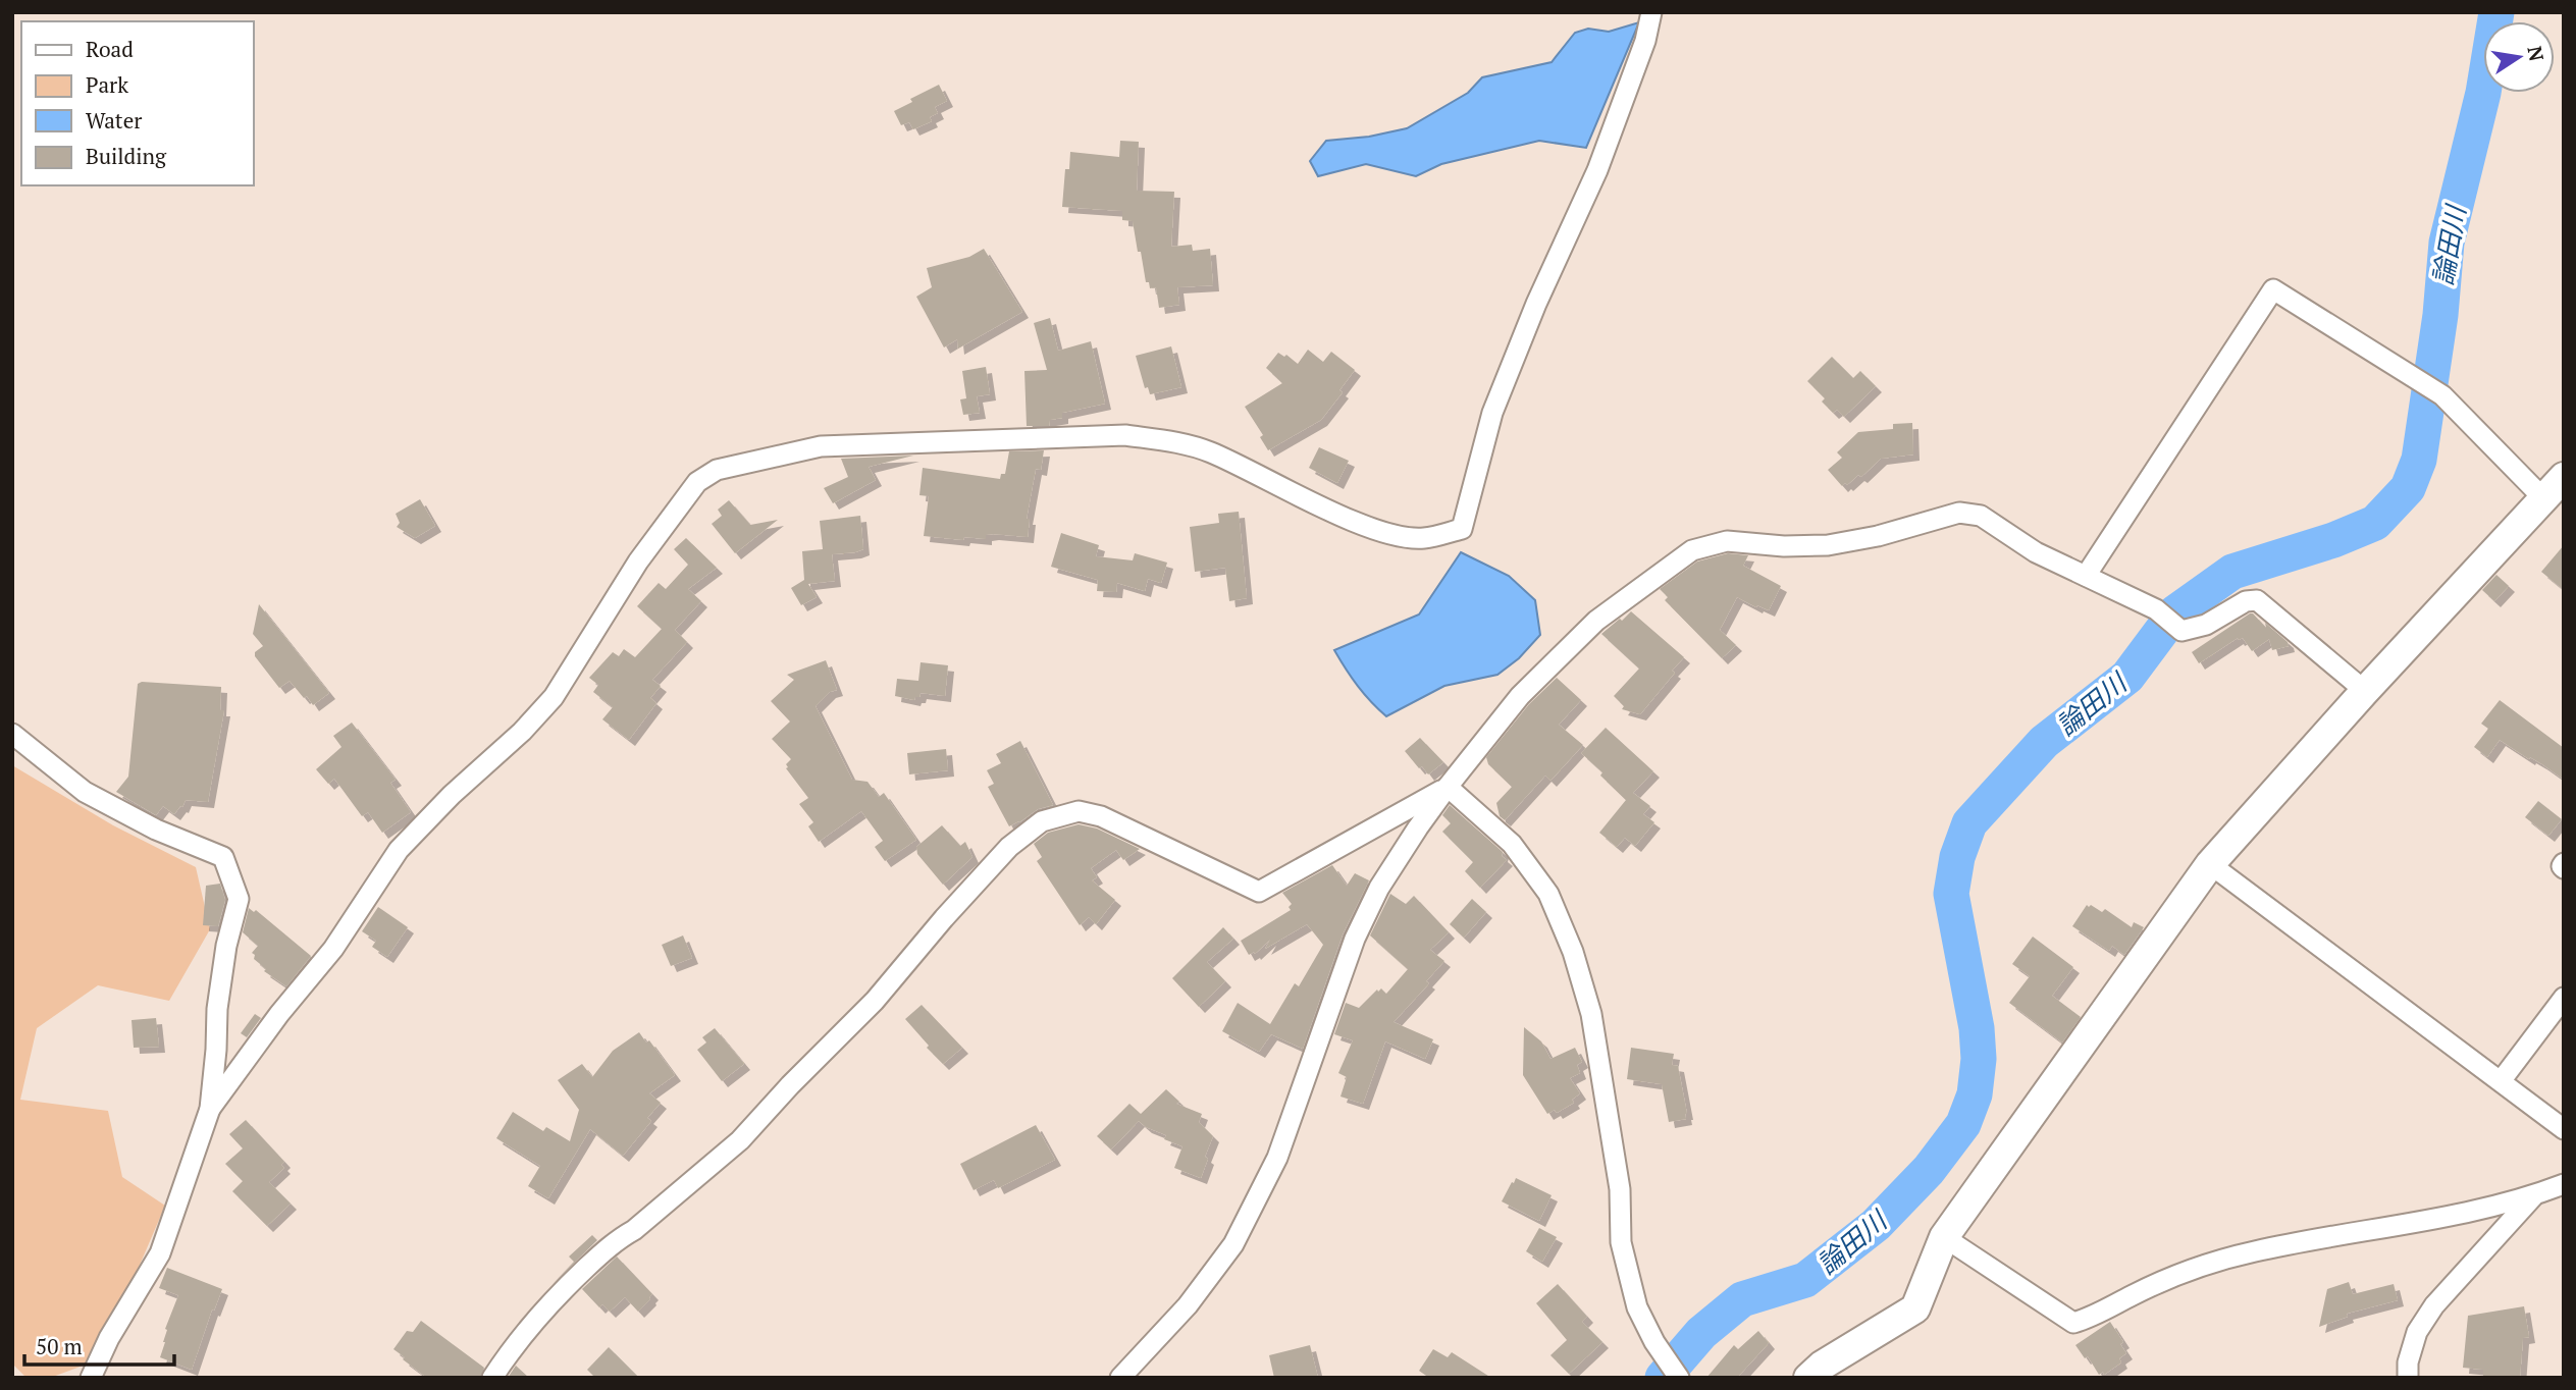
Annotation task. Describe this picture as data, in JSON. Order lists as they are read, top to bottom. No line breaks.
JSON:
{"water":["論田川"],"legend":["Road","Park","Water","Building"],"scale_bar":"50 m","north":"right"}
